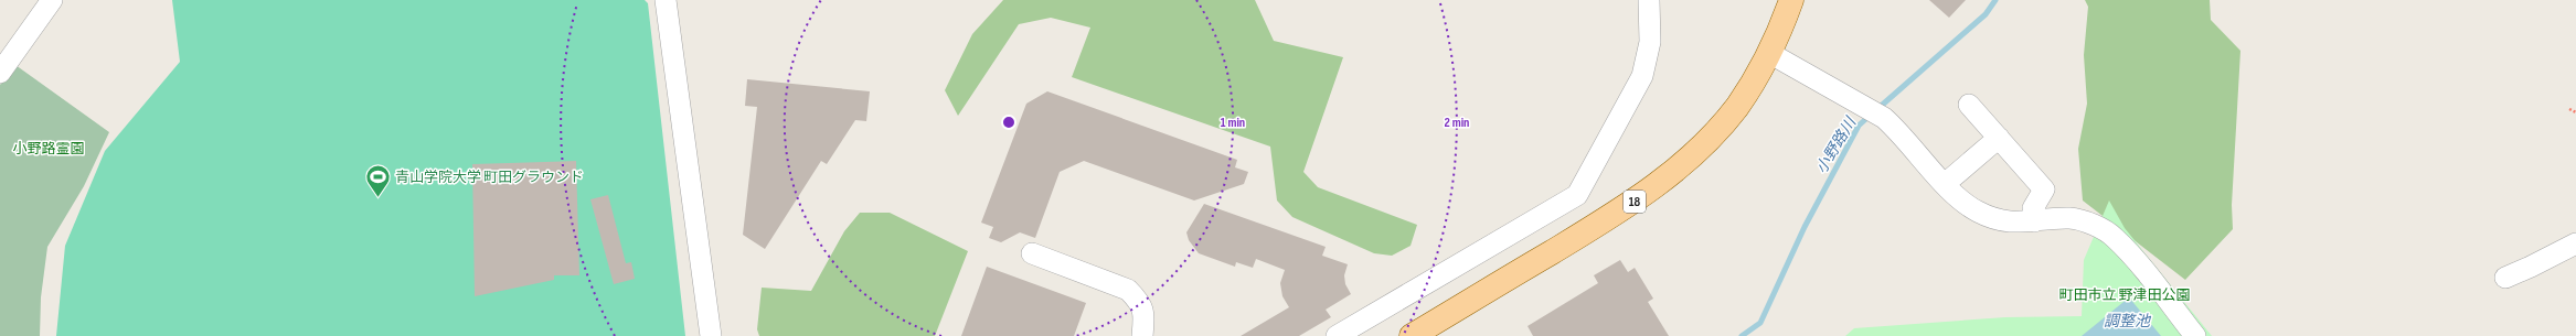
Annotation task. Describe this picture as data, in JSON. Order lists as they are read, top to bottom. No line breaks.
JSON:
{"streets":{"main road":["18"]},"water":["小野路川","調整池"],"parks":["小野路霊園","町田市立 野津田公園"],"places":{"sports":["青山学院大学 町田グラウンド"]},"rings":["1 min","2 min"]}
